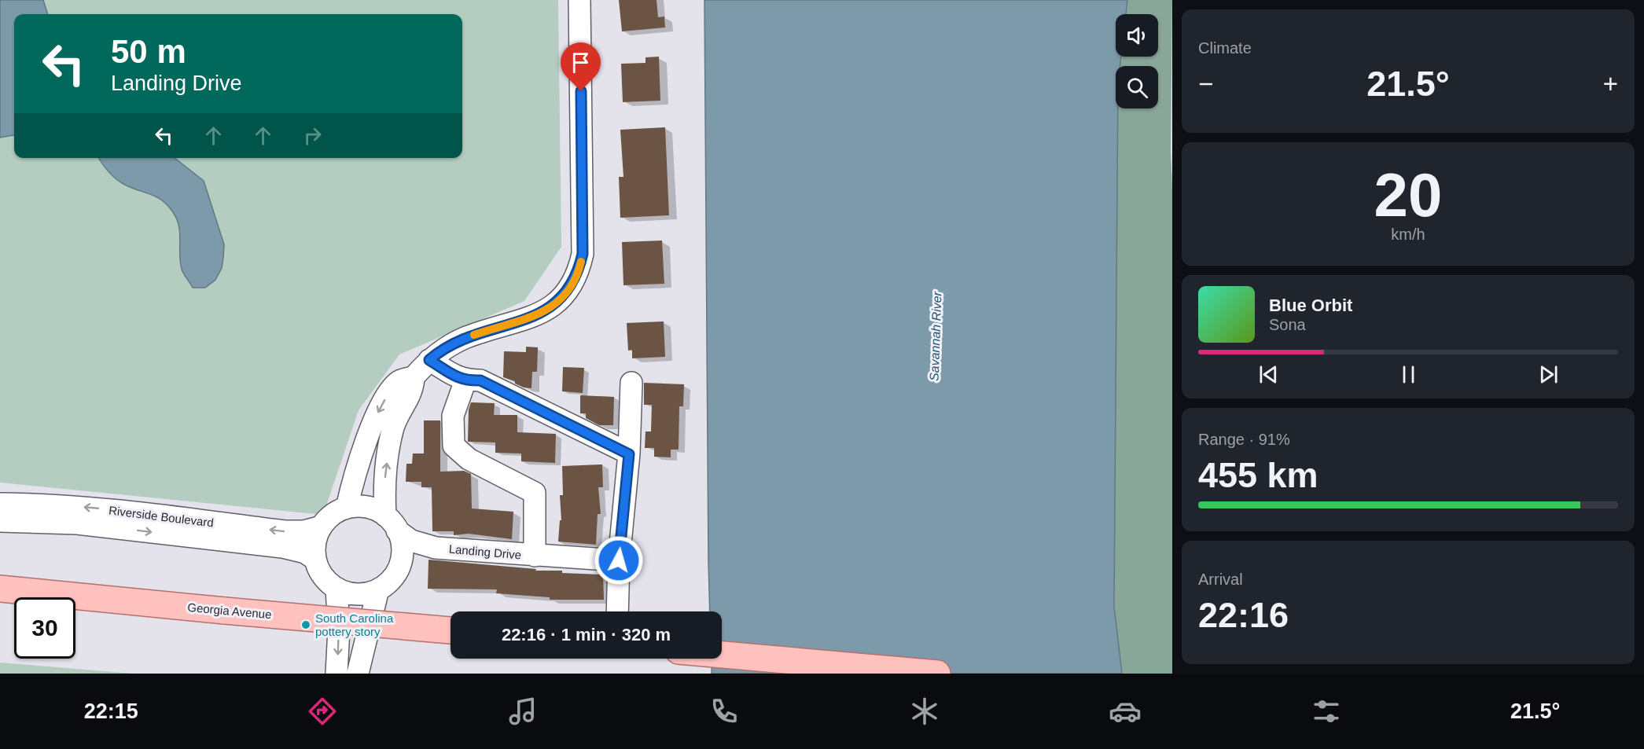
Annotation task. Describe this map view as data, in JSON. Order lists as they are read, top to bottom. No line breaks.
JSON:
{"streets":{"main road":["Georgia Avenue"],"street":["Riverside Boulevard","Landing Drive"]},"crossings":[["Riverside Boulevard","Landing Drive"]],"water":["Savannah River"],"places":["South Carolina pottery story"],"page":{"tile":["Climate",["20","km/h"],["Range · 91%","455 km"],["Arrival","22:16"]],"turn":["50 m","Landing Drive"],"heat":["−","21.5°","+"],"song":["Blue Orbit","Sona"],"limit":"30","trip":"22:16 · 1 min · 320 m","tabs":["22:15","21.5°"]}}
